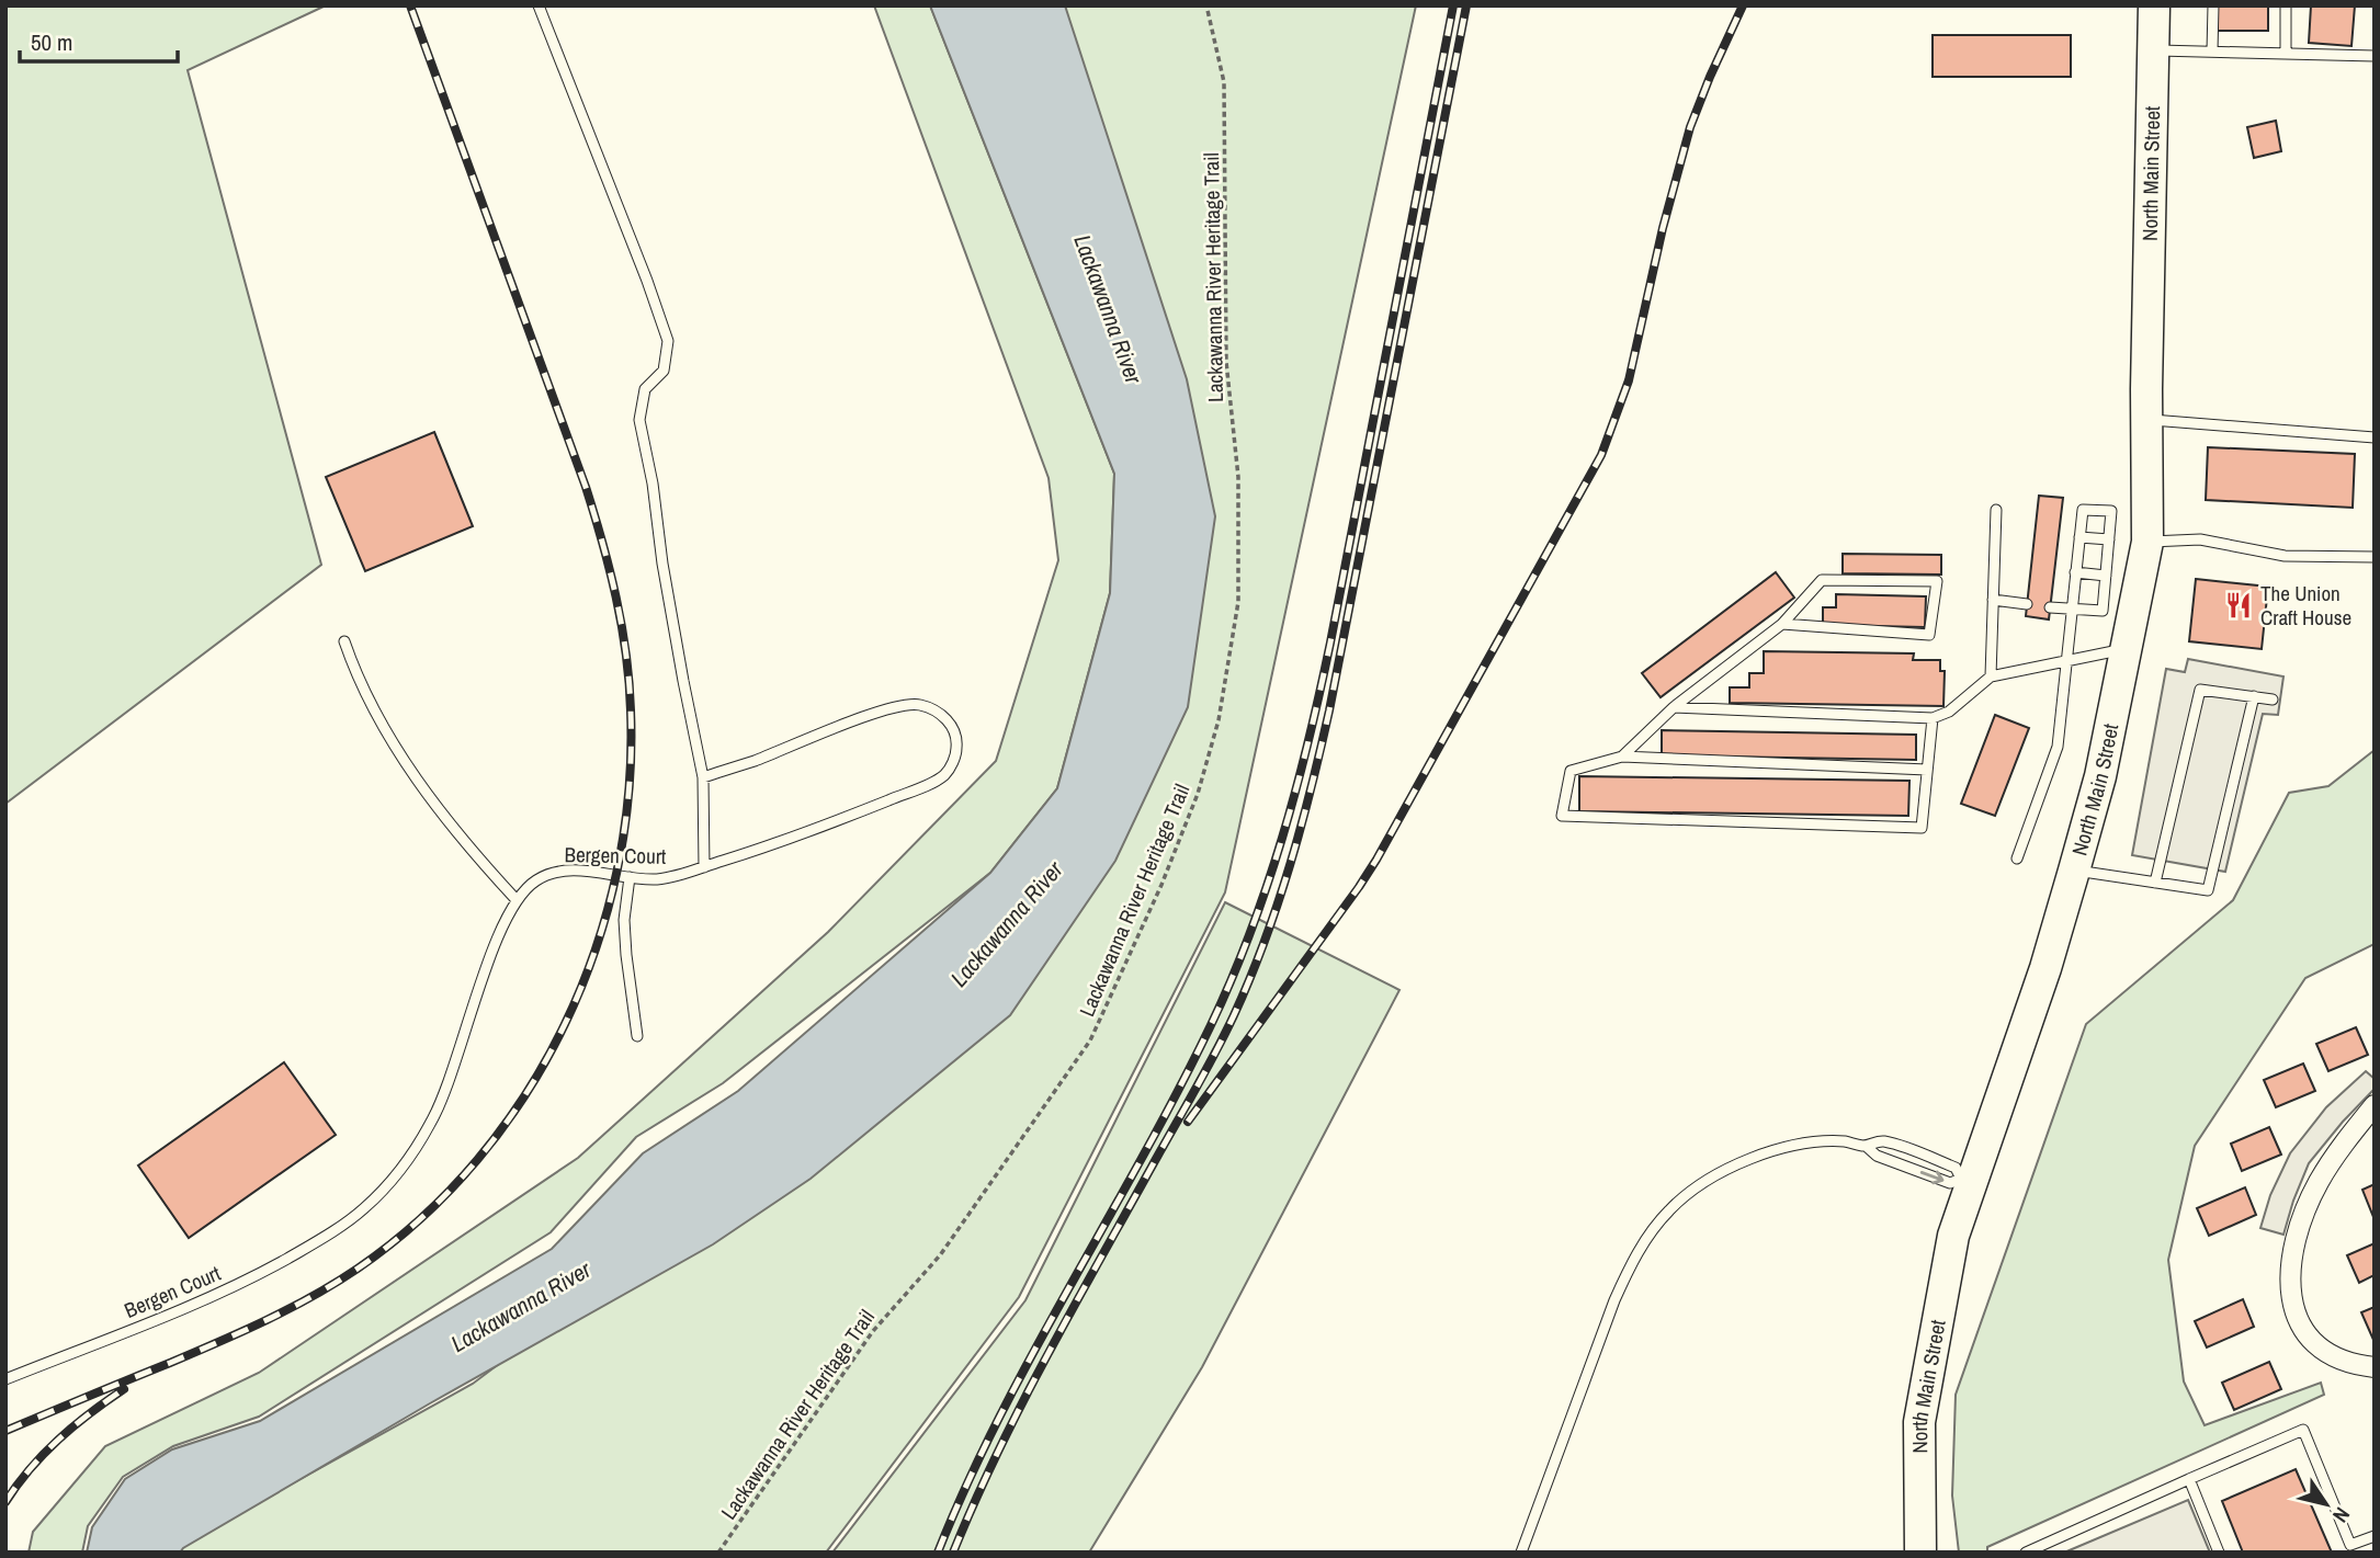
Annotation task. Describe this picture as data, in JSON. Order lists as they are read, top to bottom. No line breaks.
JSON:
{"streets":{"main road":["North Main Street"],"lane":["Bergen Court"],"path":["Lackawanna River Heritage Trail"]},"water":["Lackawanna River"],"places":{"restaurant":["The Union Craft House"]},"scale_bar":"50 m","north":"bottom right"}
